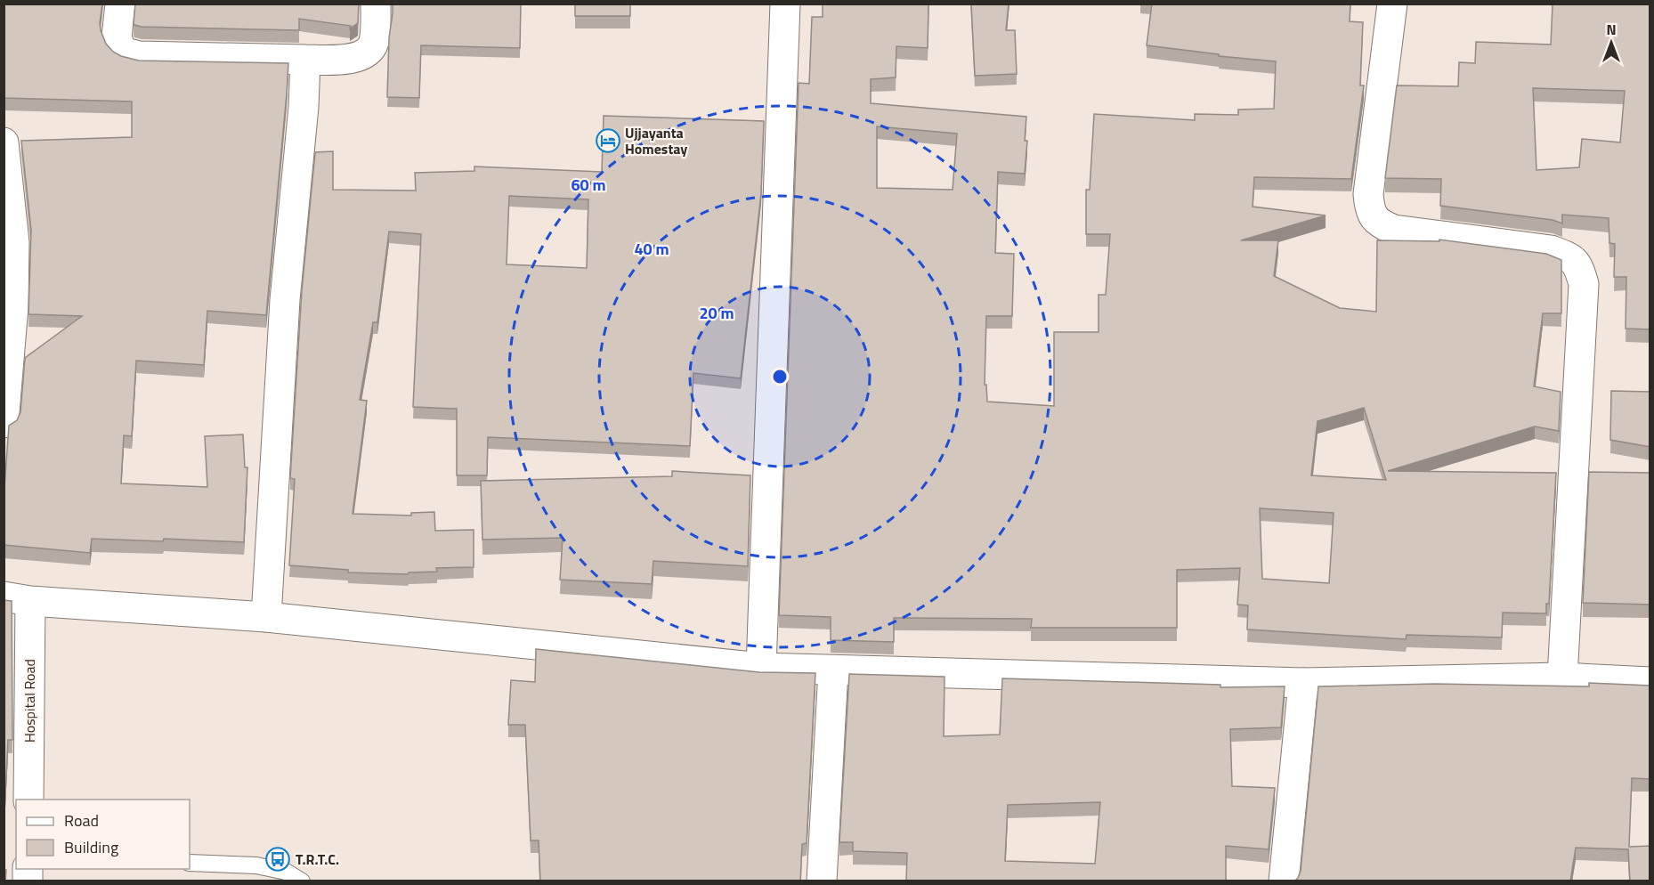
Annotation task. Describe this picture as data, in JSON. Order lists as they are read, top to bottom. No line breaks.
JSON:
{"streets":{"street":["Hospital Road"]},"places":{"hotel":["Ujjayanta Homestay"],"bus stop":["T.R.T.C."]},"legend":["Road","Building"],"north":"top","rings":["60 m","40 m","20 m"]}
